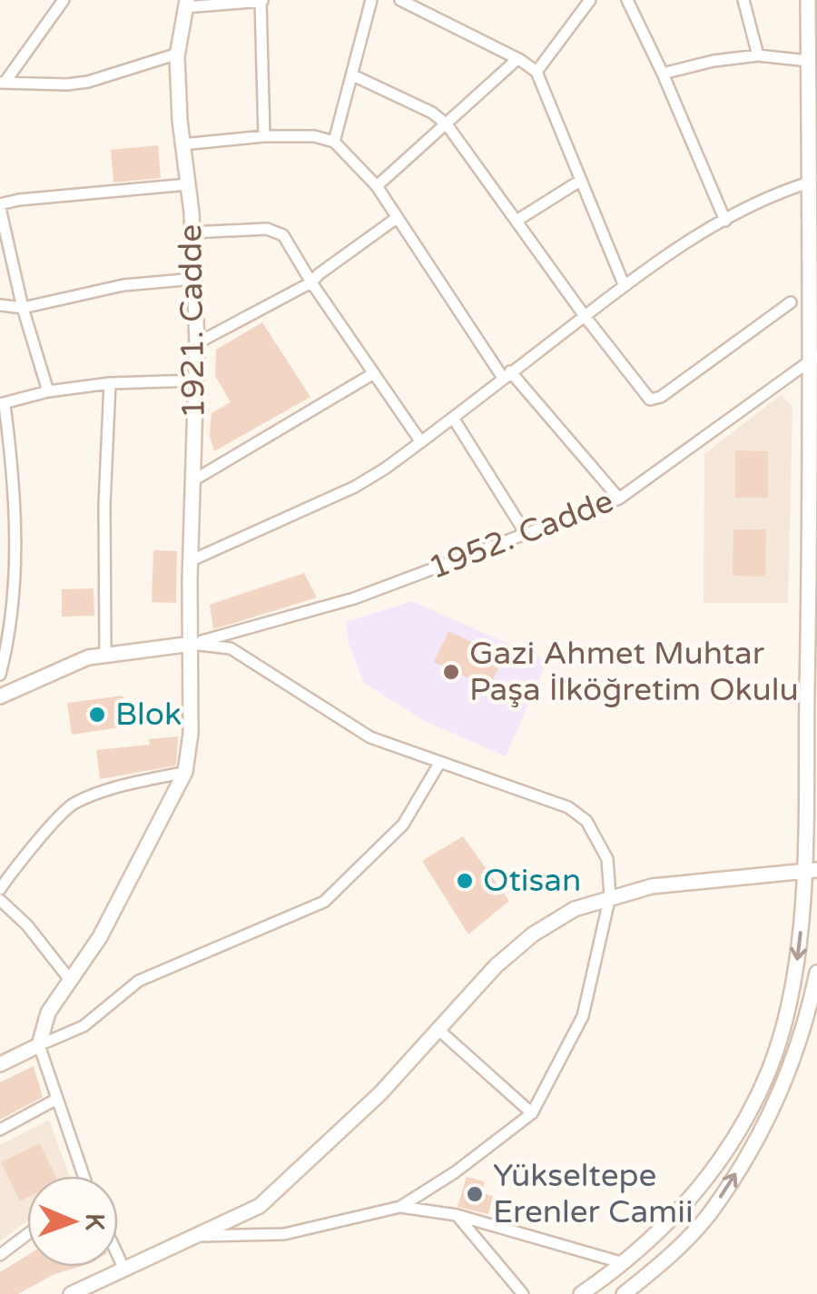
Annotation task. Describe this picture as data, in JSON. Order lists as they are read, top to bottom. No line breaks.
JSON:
{"streets":{"main road":["1921. Cadde"],"street":["1952. Cadde"]},"crossings":[["1921. Cadde","1952. Cadde"]],"places":["Gazi Ahmet Muhtar Paşa İlköğretim Okulu","Blok","Otisan","Yükseltepe Erenler Camii"],"north":"right"}
